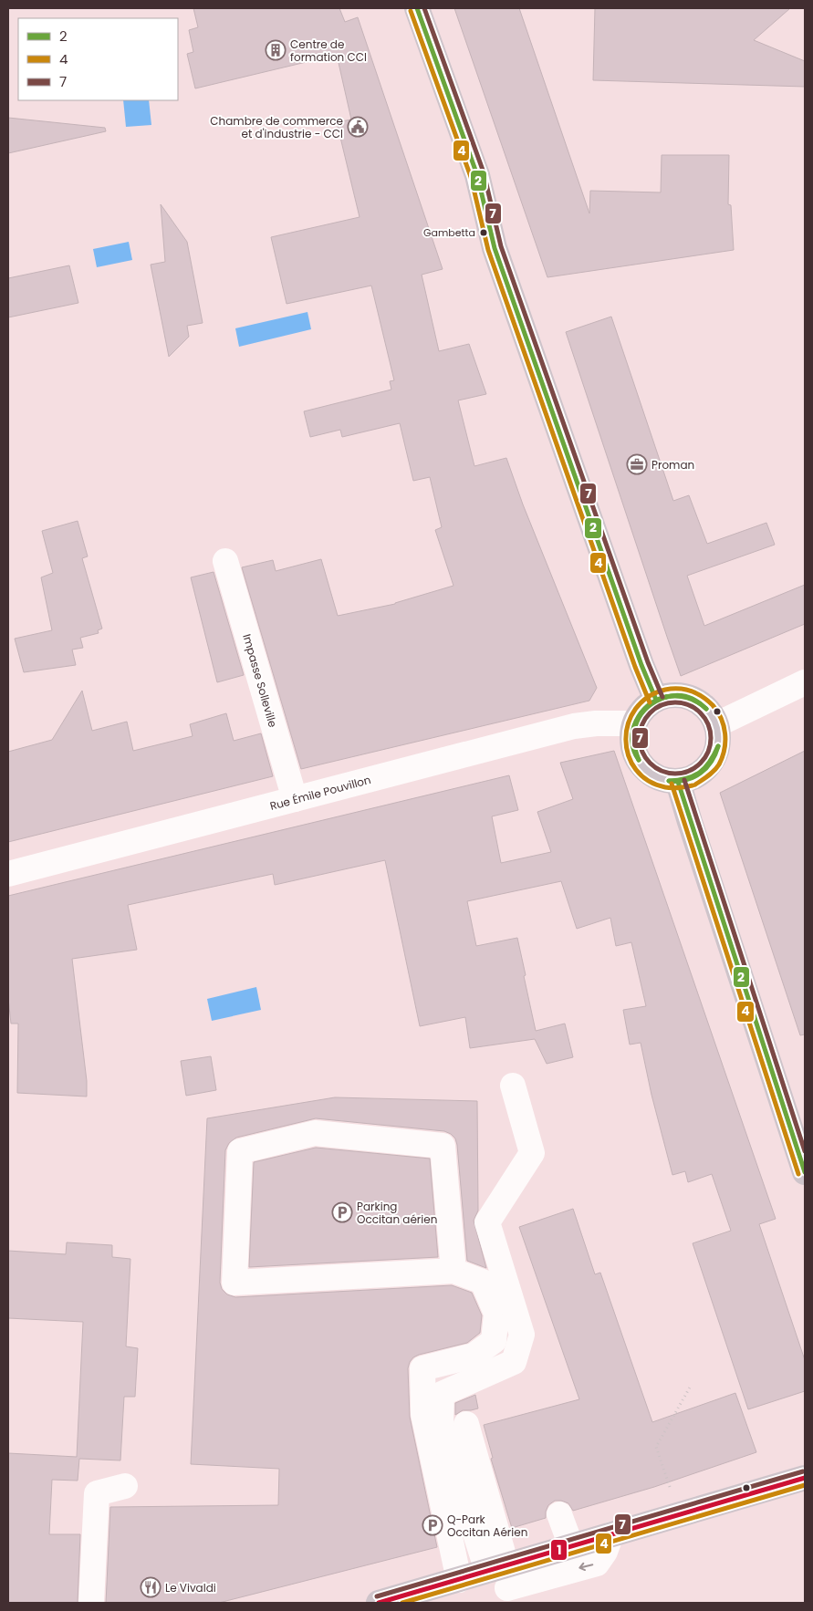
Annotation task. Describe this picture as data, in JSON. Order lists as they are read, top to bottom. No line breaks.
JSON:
{"streets":{"street":["Impasse Solleville","Rue Émile Pouvillon"]},"crossings":[["Impasse Solleville","Rue Émile Pouvillon"]],"places":{"building":["Centre de formation CCI"],"public building":["Chambre de commerce et d'industrie - CCI"],"other":["Gambetta"],"office":["Proman"],"parking":["Parking Occitan aérien","Q-Park Occitan Aérien"],"restaurant":["Le Vivaldi"]},"lines":["transit line 2","transit line 7","transit line 4","transit line 1"],"legend":["2","4","7"]}
